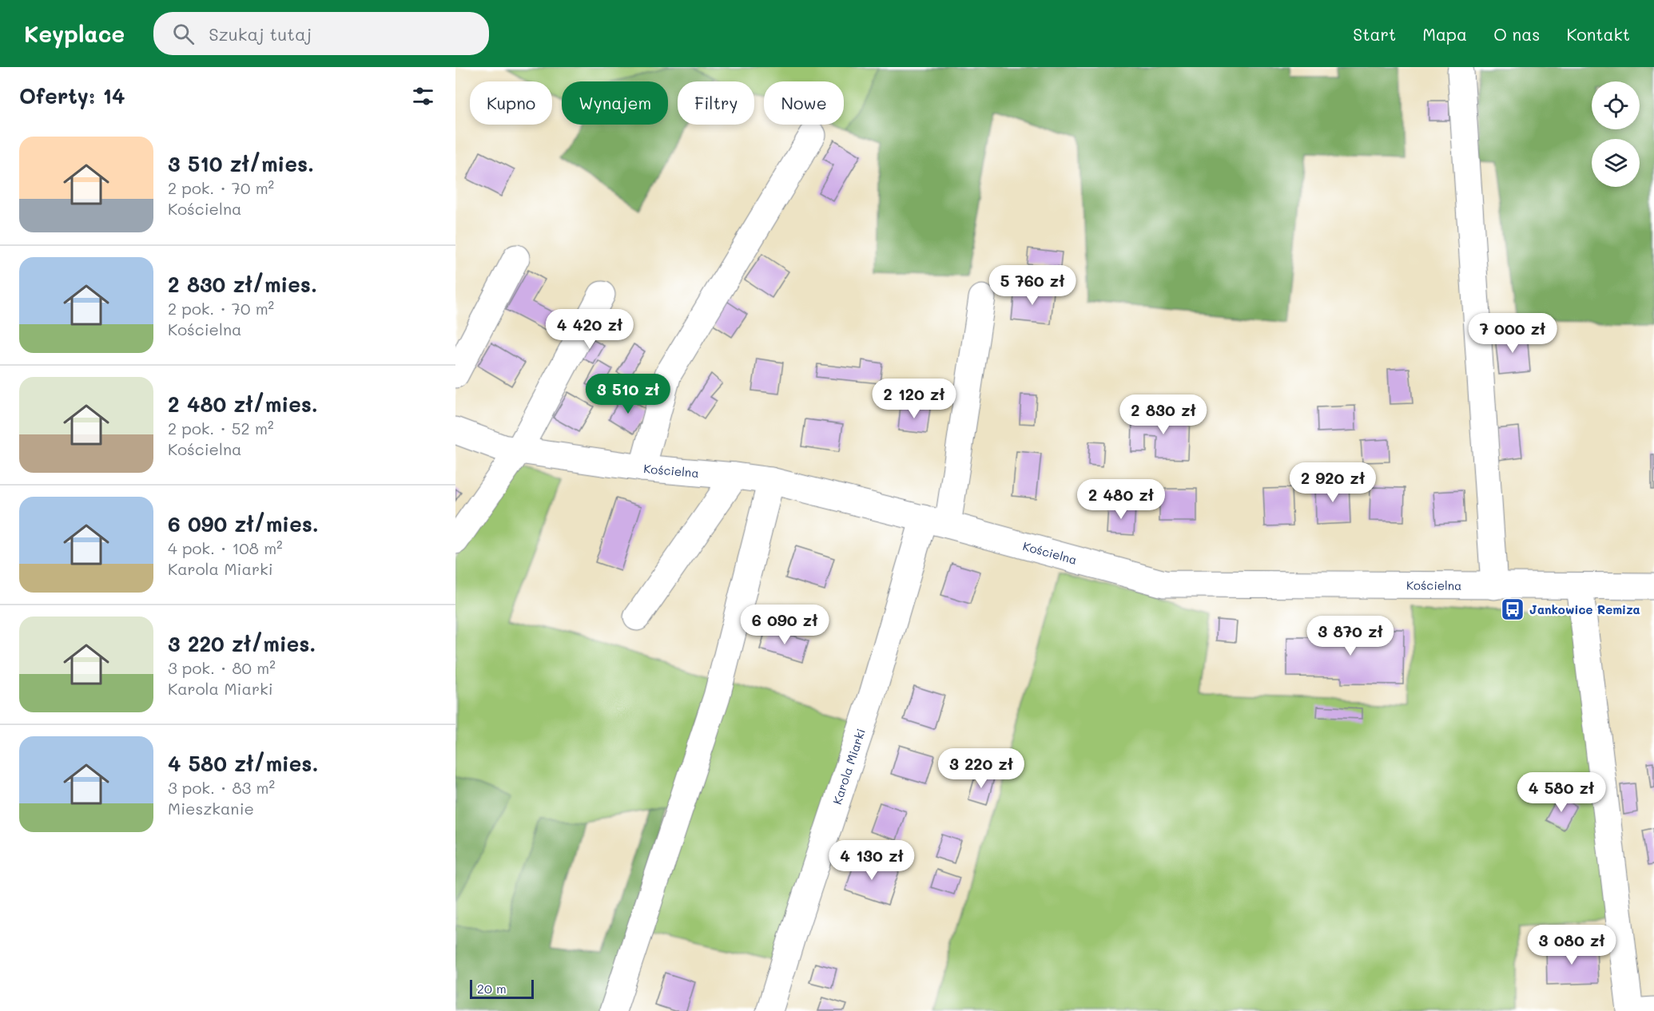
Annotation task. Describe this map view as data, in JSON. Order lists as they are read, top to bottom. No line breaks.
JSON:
{"streets":{"street":["Kościelna","Karola Miarki"]},"crossings":[["Kościelna","Karola Miarki"]],"places":{"bus stop":["Jankowice Remiza"]},"scale_bar":"20 m","page":{"header":"Keyplace","search":"Szukaj tutaj","nav":["Start","Mapa","O nas","Kontakt"],"heading":"Oferty: 14","chip":["Kupno","Wynajem","Filtry","Nowe"],"list":[{"name":"3 510 zł/mies.","note":"2 pok. · 70 m² · Kościelna"},{"name":"2 830 zł/mies.","note":"2 pok. · 70 m² · Kościelna"},{"name":"2 480 zł/mies.","note":"2 pok. · 52 m² · Kościelna"},{"name":"6 090 zł/mies.","note":"4 pok. · 108 m² · Karola Miarki"},{"name":"3 220 zł/mies.","note":"3 pok. · 80 m² · Karola Miarki"},{"name":"4 580 zł/mies.","note":"3 pok. · 83 m² · Mieszkanie"}],"price":["5 760 zł","4 420 zł","7 000 zł","3 510 zł","2 120 zł","2 830 zł","2 920 zł","2 480 zł","6 090 zł","3 870 zł","3 220 zł","4 580 zł","4 130 zł","3 080 zł"],"scale":"20 m"}}
